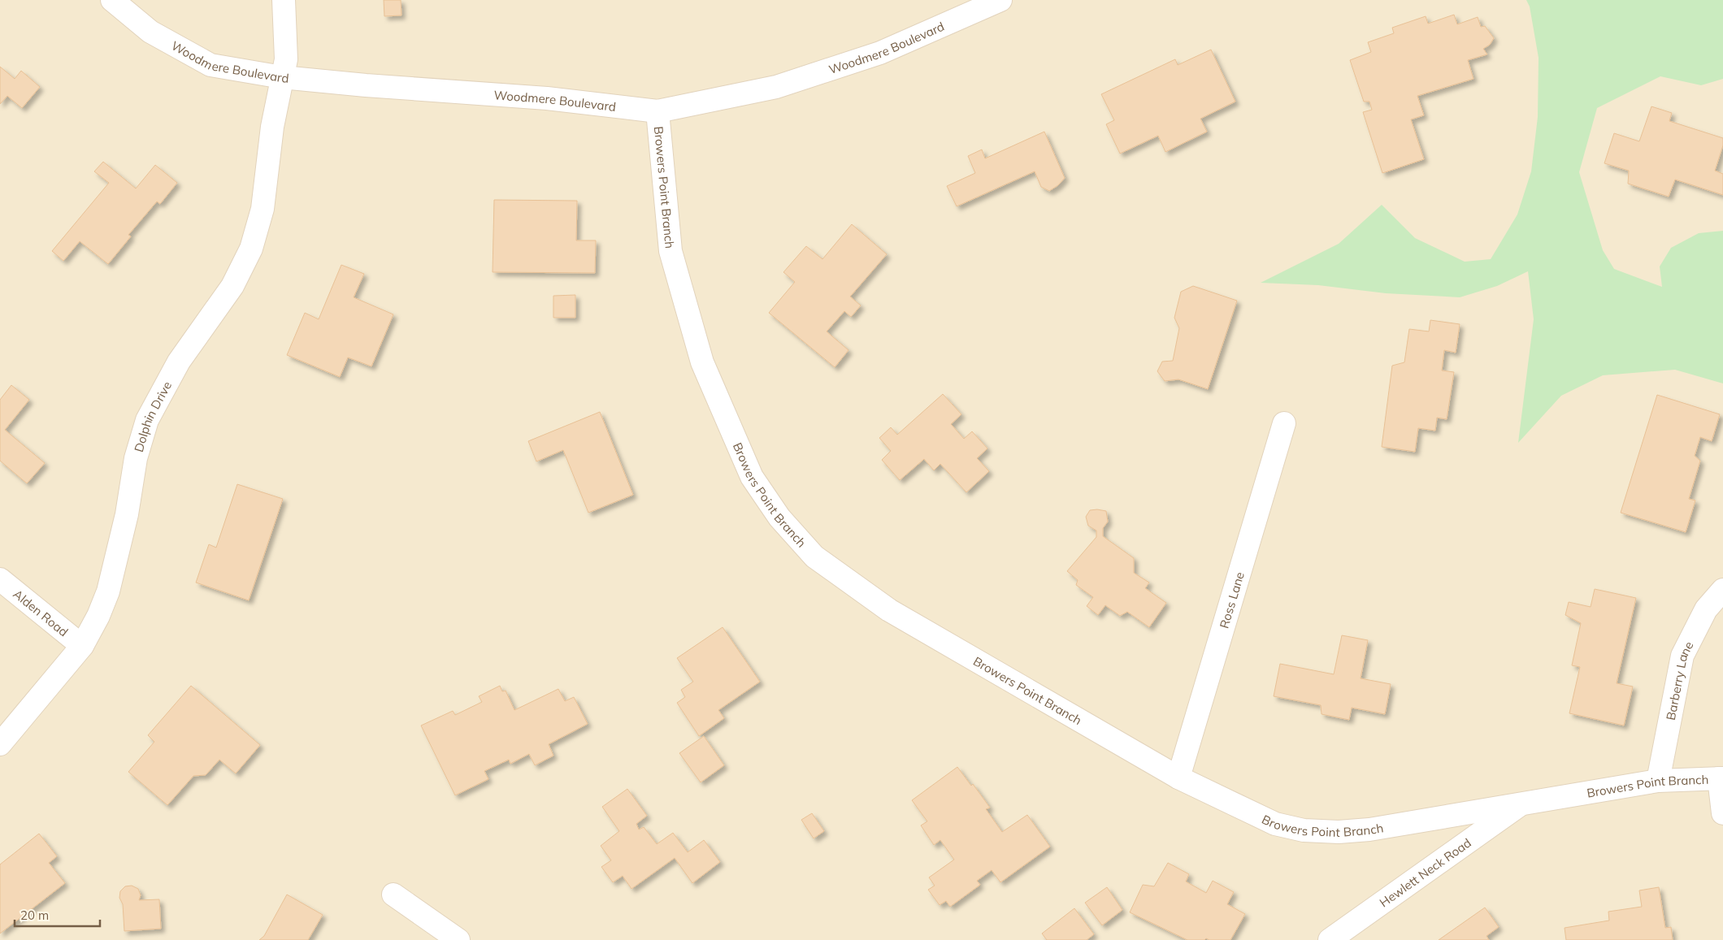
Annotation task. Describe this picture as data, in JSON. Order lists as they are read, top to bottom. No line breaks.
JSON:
{"streets":{"street":["Woodmere Boulevard","Browers Point Branch","Dolphin Drive","Ross Lane","Alden Road","Barberry Lane","Hewlett Neck Road"]},"crossings":[["Woodmere Boulevard","Browers Point Branch"],["Woodmere Boulevard","Dolphin Drive"],["Browers Point Branch","Ross Lane"],["Browers Point Branch","Barberry Lane"],["Browers Point Branch","Hewlett Neck Road"],["Dolphin Drive","Alden Road"]],"scale_bar":"20 m"}
